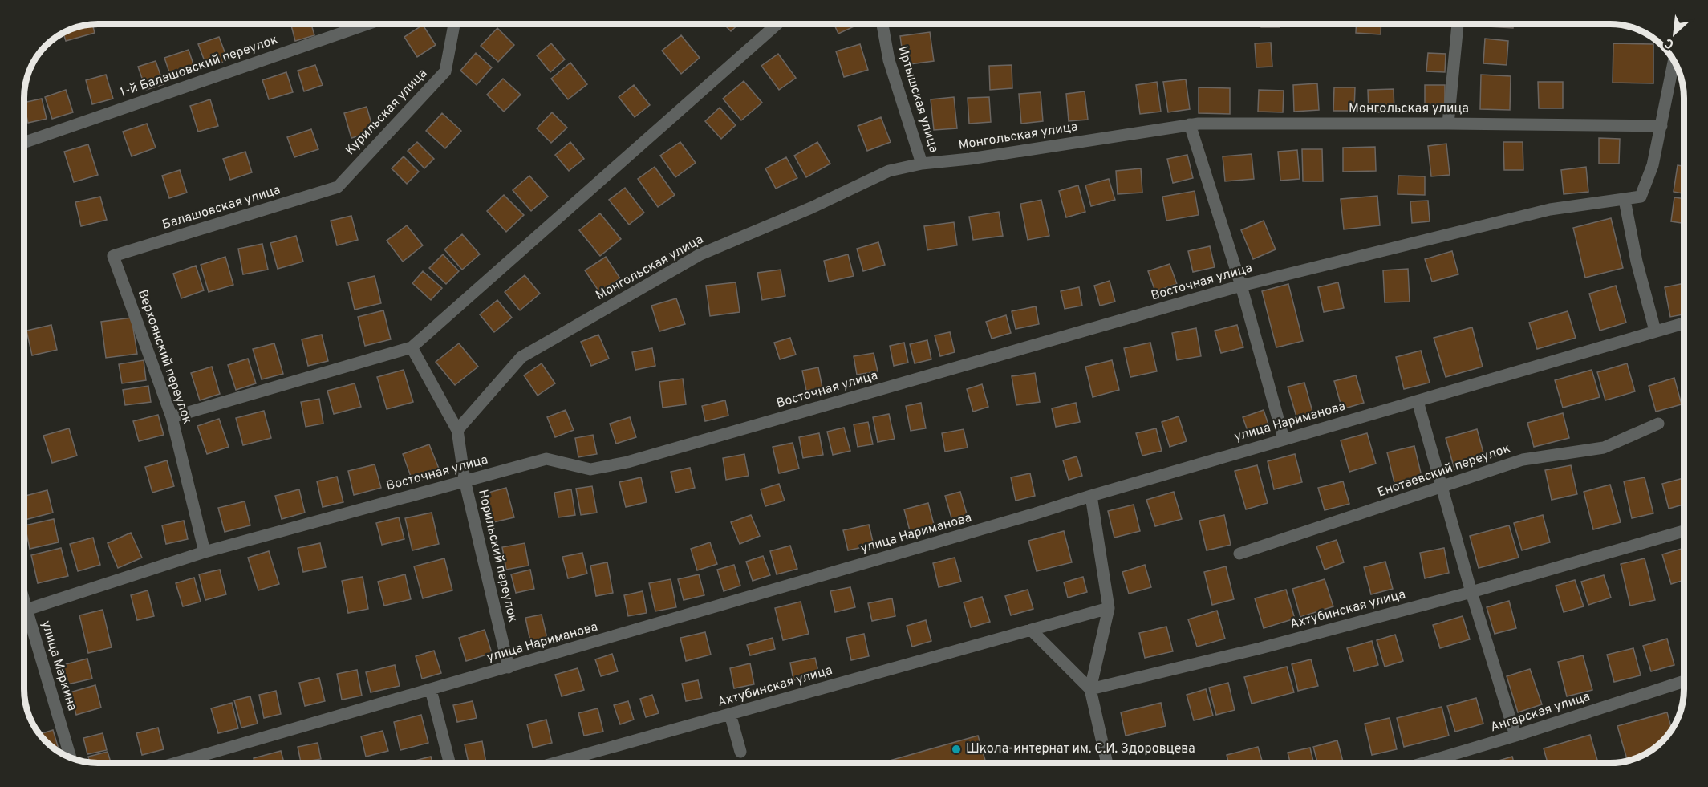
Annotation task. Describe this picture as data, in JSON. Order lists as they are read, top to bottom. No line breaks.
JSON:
{"streets":{"street":["1-й Балашовский переулок","Иртышская улица","Монгольская улица","Курильская улица","Балашовская улица","Восточная улица","Верхоянский переулок","улица Нариманова","Енотаевский переулок","Норильский переулок","Ахтубинская улица","улица Маркина","Ангарская улица"]},"crossings":[["Иртышская улица","Монгольская улица"],["Монгольская улица","Восточная улица"],["Монгольская улица","Норильский переулок"],["Курильская улица","Балашовская улица"],["Балашовская улица","Верхоянский переулок"],["Восточная улица","Верхоянский переулок"],["Восточная улица","Норильский переулок"],["Восточная улица","улица Маркина"],["улица Нариманова","Норильский переулок"]],"places":["Школа-интернат им. С.И. Здоровцева"],"north":"bottom left"}
